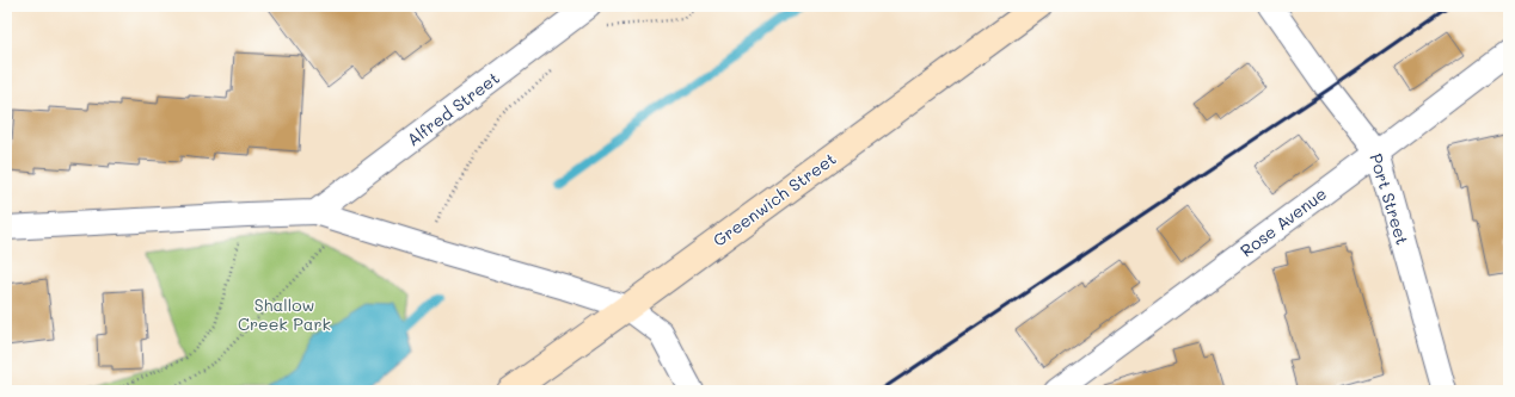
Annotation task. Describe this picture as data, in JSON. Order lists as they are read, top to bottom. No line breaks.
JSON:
{"streets":{"street":["Alfred Street","Greenwich Street","Port Street","Rose Avenue"]},"crossings":[["Port Street","Rose Avenue"]],"parks":["Shallow Creek Park"]}
